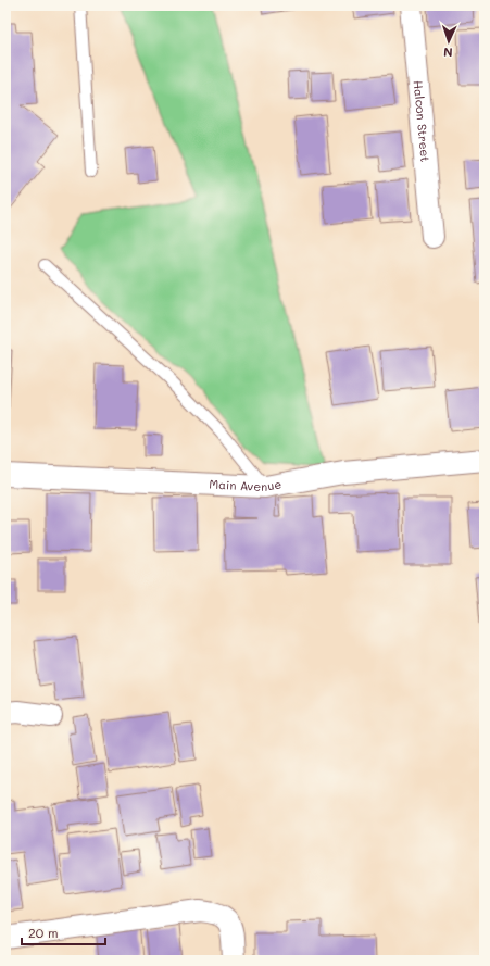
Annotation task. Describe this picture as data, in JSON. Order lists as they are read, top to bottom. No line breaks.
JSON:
{"streets":{"street":["Halcon Street","Main Avenue"]},"scale_bar":"20 m","north":"bottom"}
